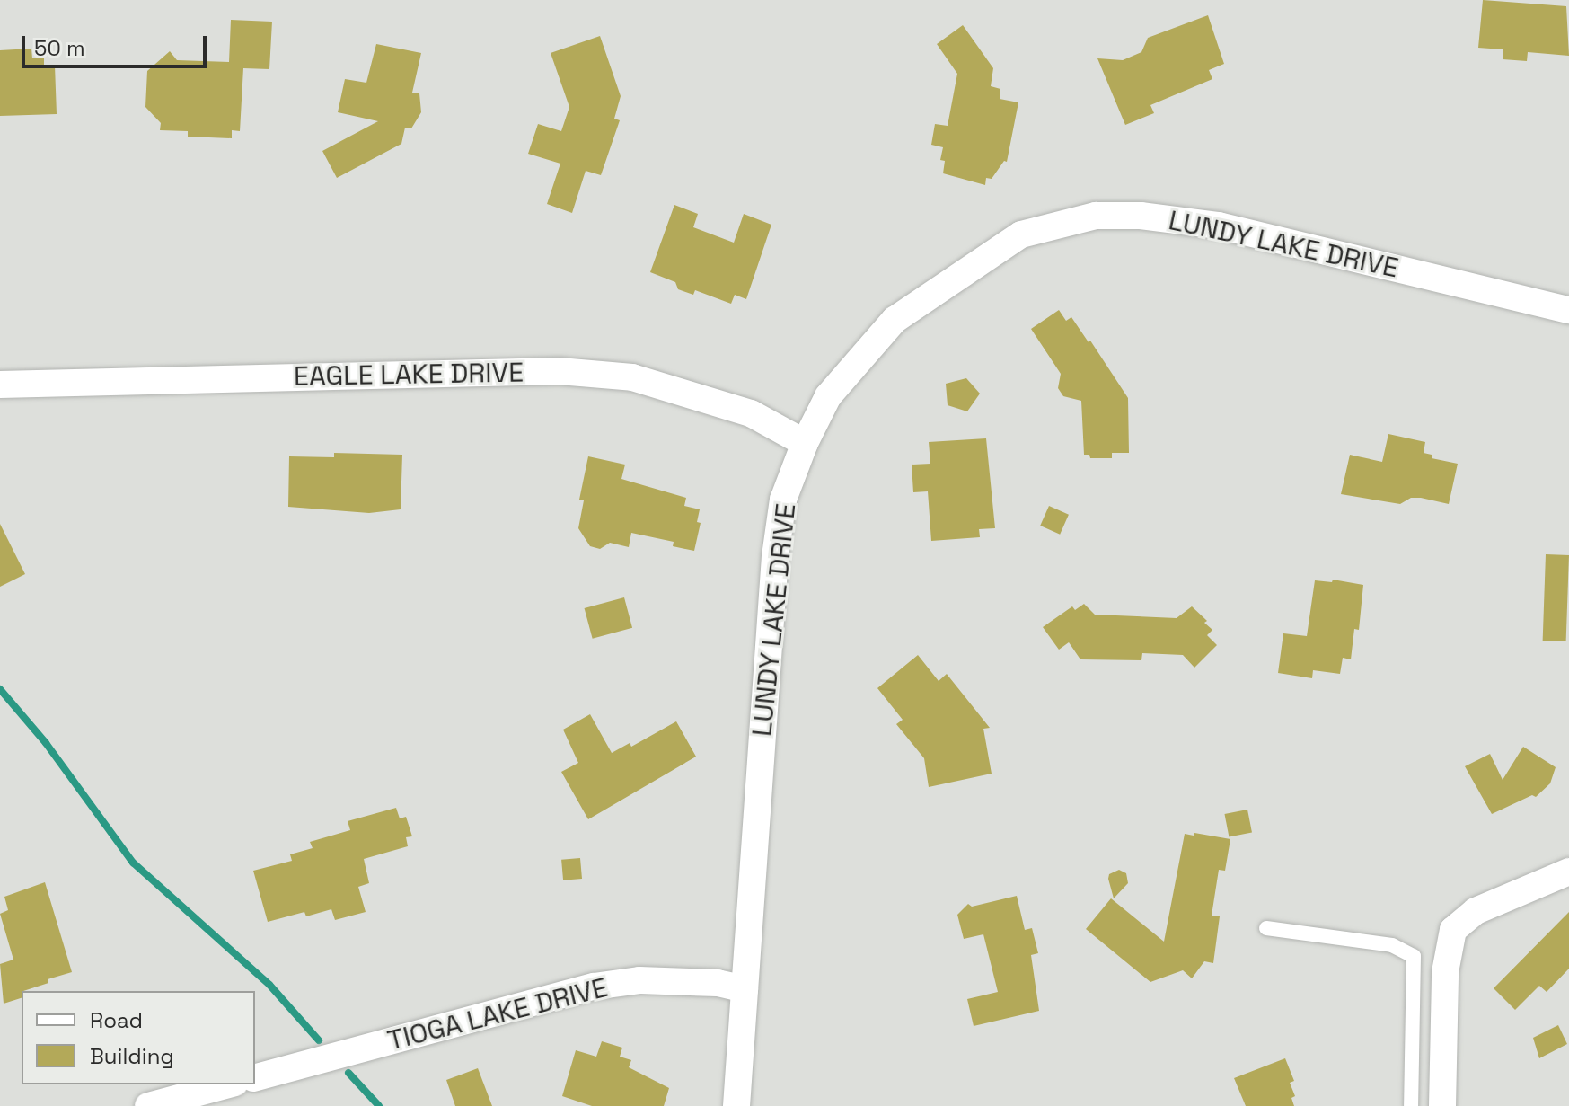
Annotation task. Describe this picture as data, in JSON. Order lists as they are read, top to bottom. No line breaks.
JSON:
{"streets":{"street":["LUNDY LAKE DRIVE","EAGLE LAKE DRIVE","TIOGA LAKE DRIVE"]},"crossings":[["LUNDY LAKE DRIVE","EAGLE LAKE DRIVE"],["LUNDY LAKE DRIVE","TIOGA LAKE DRIVE"]],"legend":["Road","Building"],"scale_bar":"50 m"}
